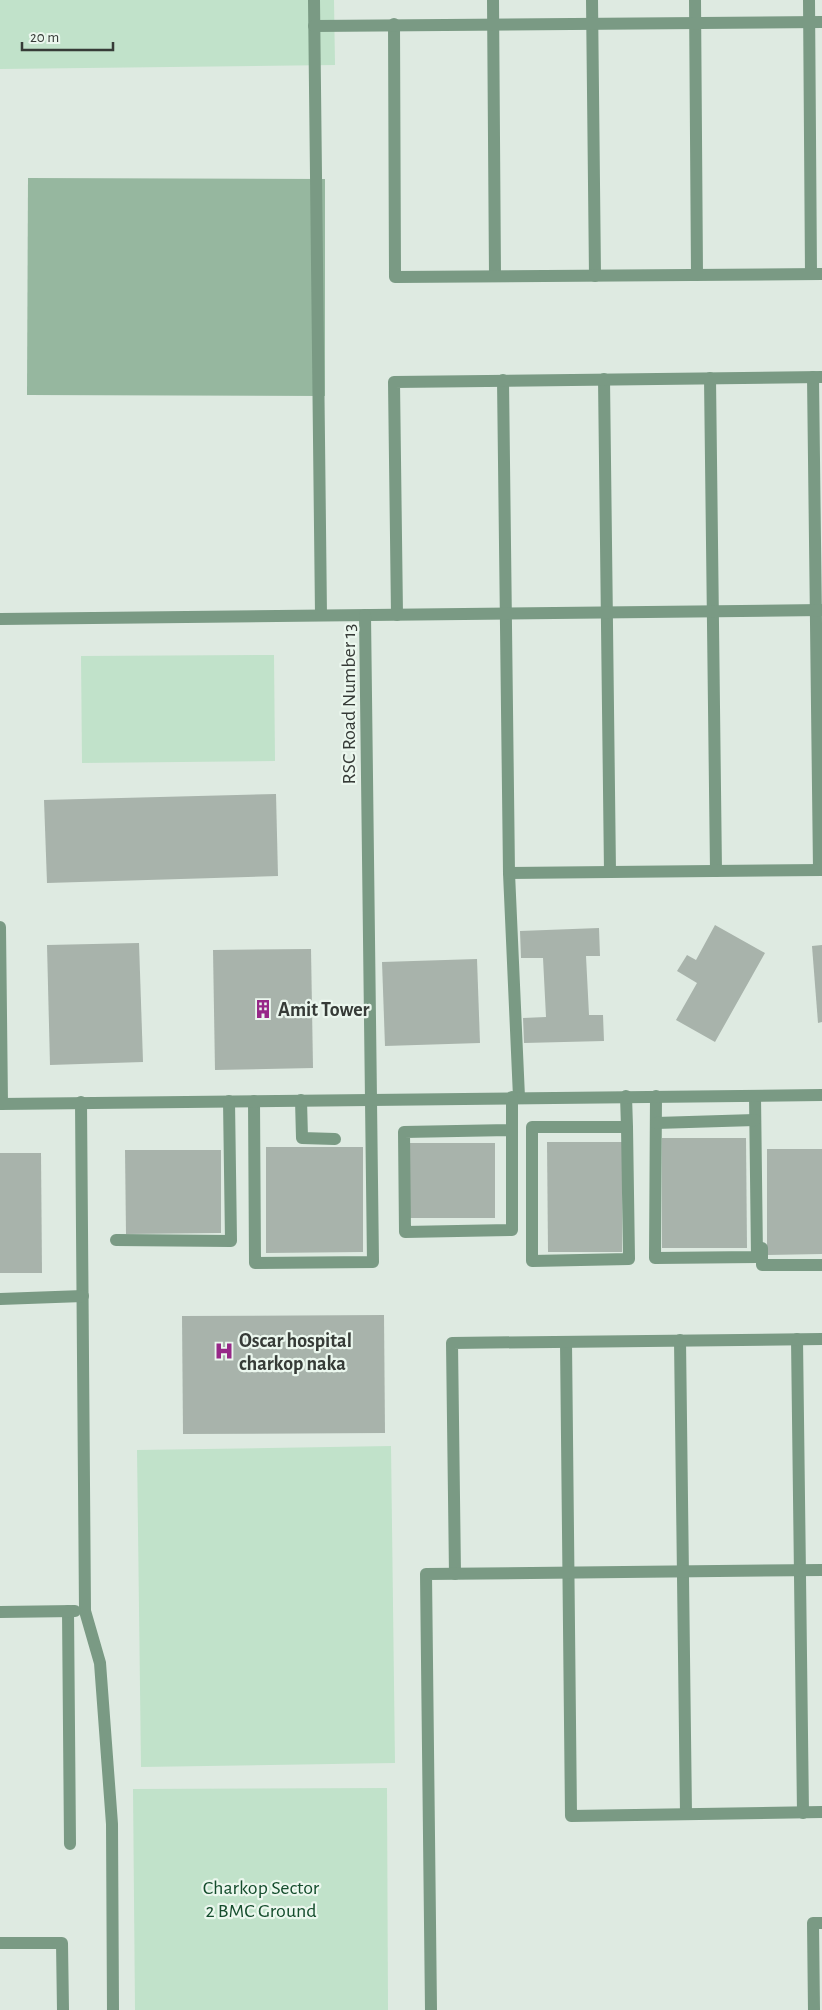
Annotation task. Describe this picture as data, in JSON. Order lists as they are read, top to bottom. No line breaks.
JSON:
{"streets":{"street":["RSC Road Number 13"]},"parks":["Charkop Sector 2 BMC Ground"],"places":{"building":["Amit Tower"],"hospital":["Oscar hospital charkop naka"]},"scale_bar":"20 m"}
